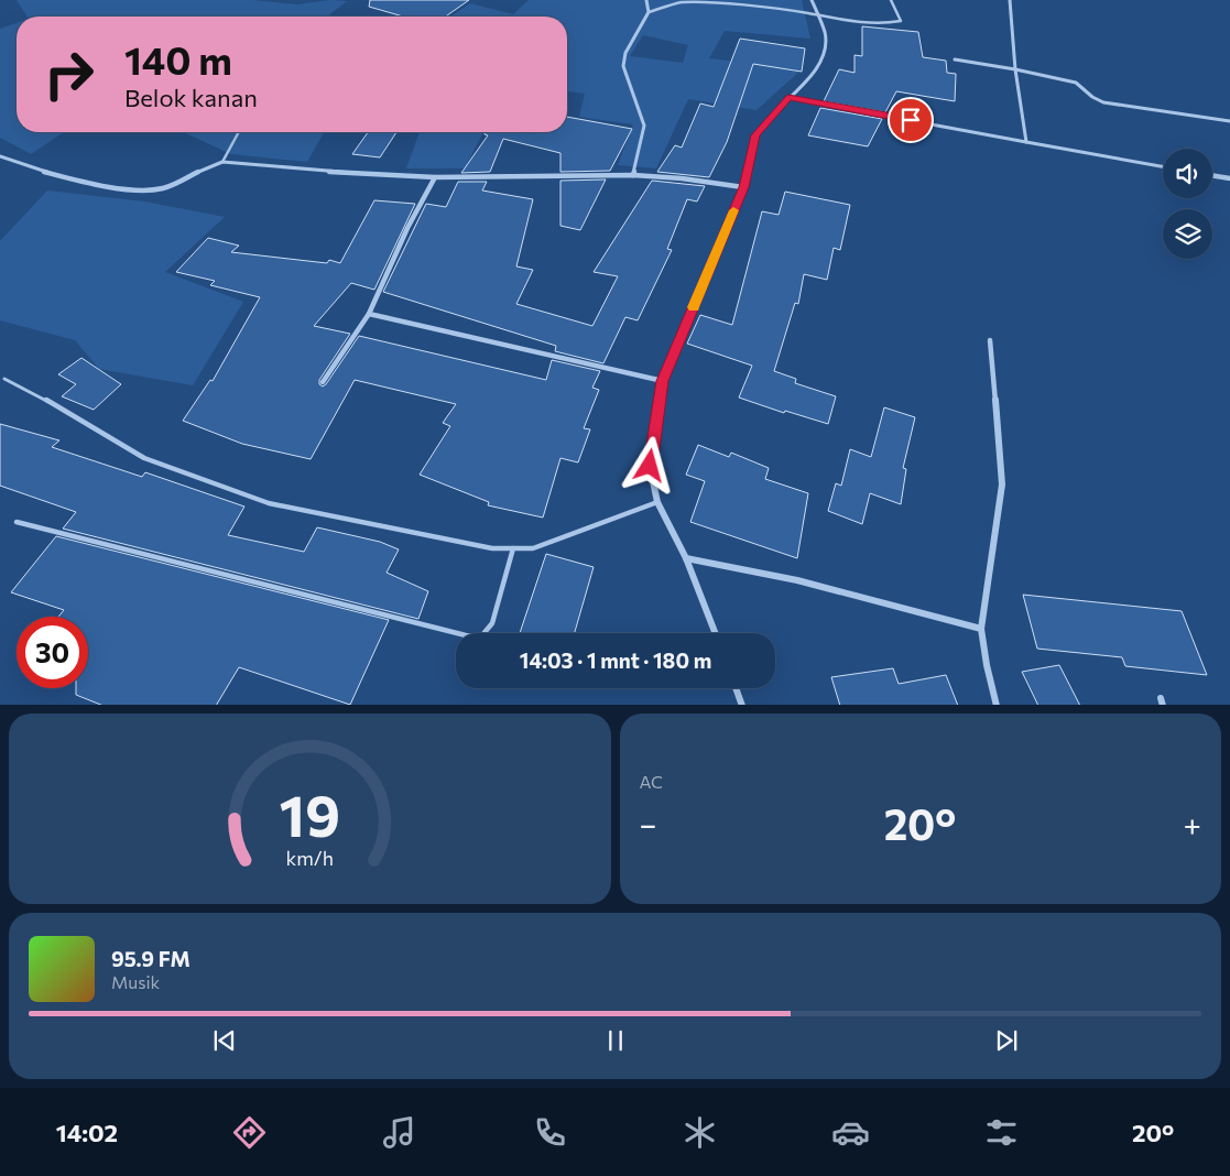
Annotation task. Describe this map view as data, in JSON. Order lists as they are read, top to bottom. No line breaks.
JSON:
{"page":{"turn":["140 m","Belok kanan"],"limit":"30","trip":"14:03 · 1 mnt · 180 m","tile":"AC","heat":["−","20°","+"],"song":["95.9 FM","Musik"],"tabs":["14:02","20°"],"gauge":["19","km/h"]}}
